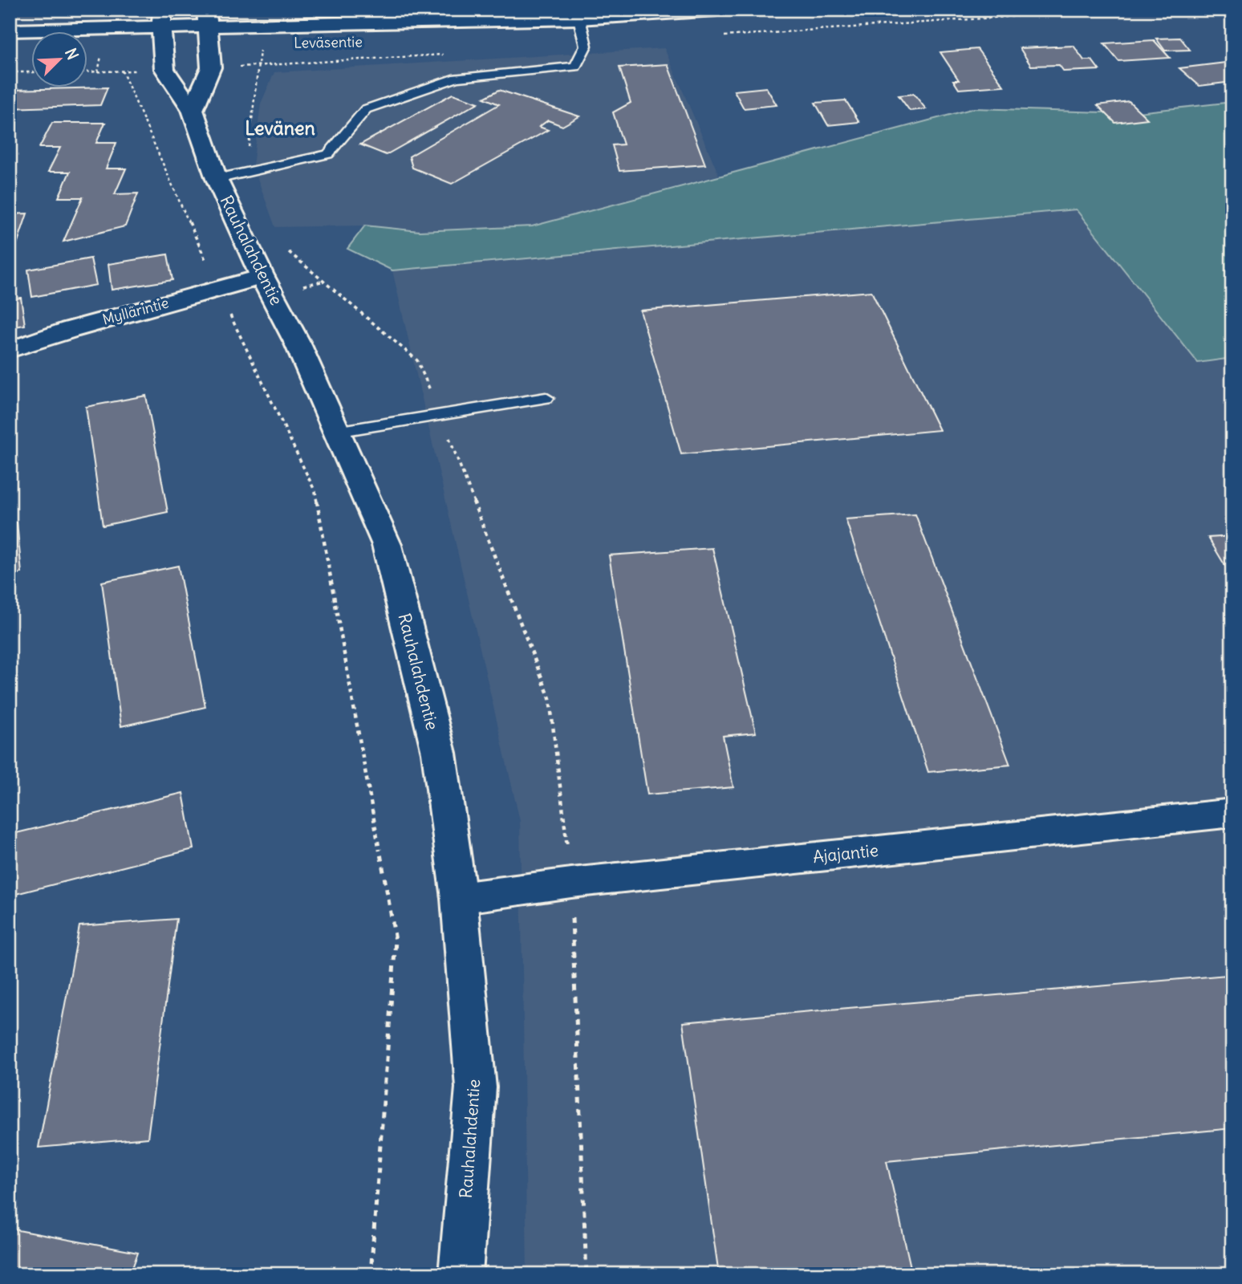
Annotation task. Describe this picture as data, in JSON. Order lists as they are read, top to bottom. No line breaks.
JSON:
{"streets":{"main road":["Leväsentie","Rauhalahdentie","Myllärintie","Ajajantie"]},"crossings":[["Leväsentie","Rauhalahdentie"],["Rauhalahdentie","Myllärintie"],["Rauhalahdentie","Ajajantie"]],"districts":["Levänen"],"north":"top right"}
